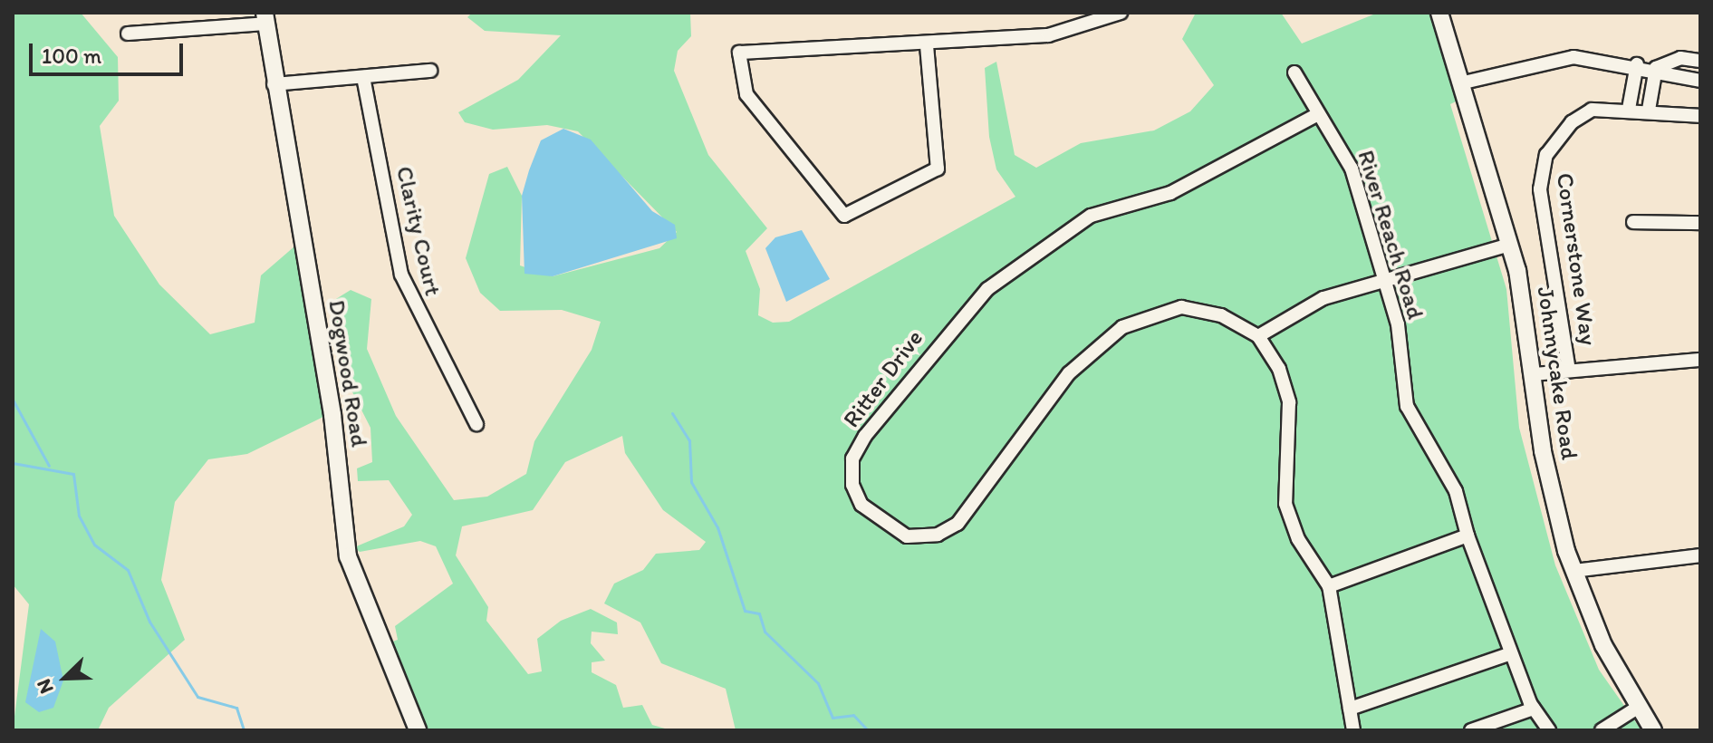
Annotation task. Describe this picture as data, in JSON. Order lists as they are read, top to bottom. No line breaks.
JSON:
{"streets":{"street":["Clarity Court","River Reach Road","Cornerstone Way","Dogwood Road","Johnnycake Road","Ritter Drive"]},"crossings":[["River Reach Road","Ritter Drive"]],"scale_bar":"100 m","north":"bottom left"}
